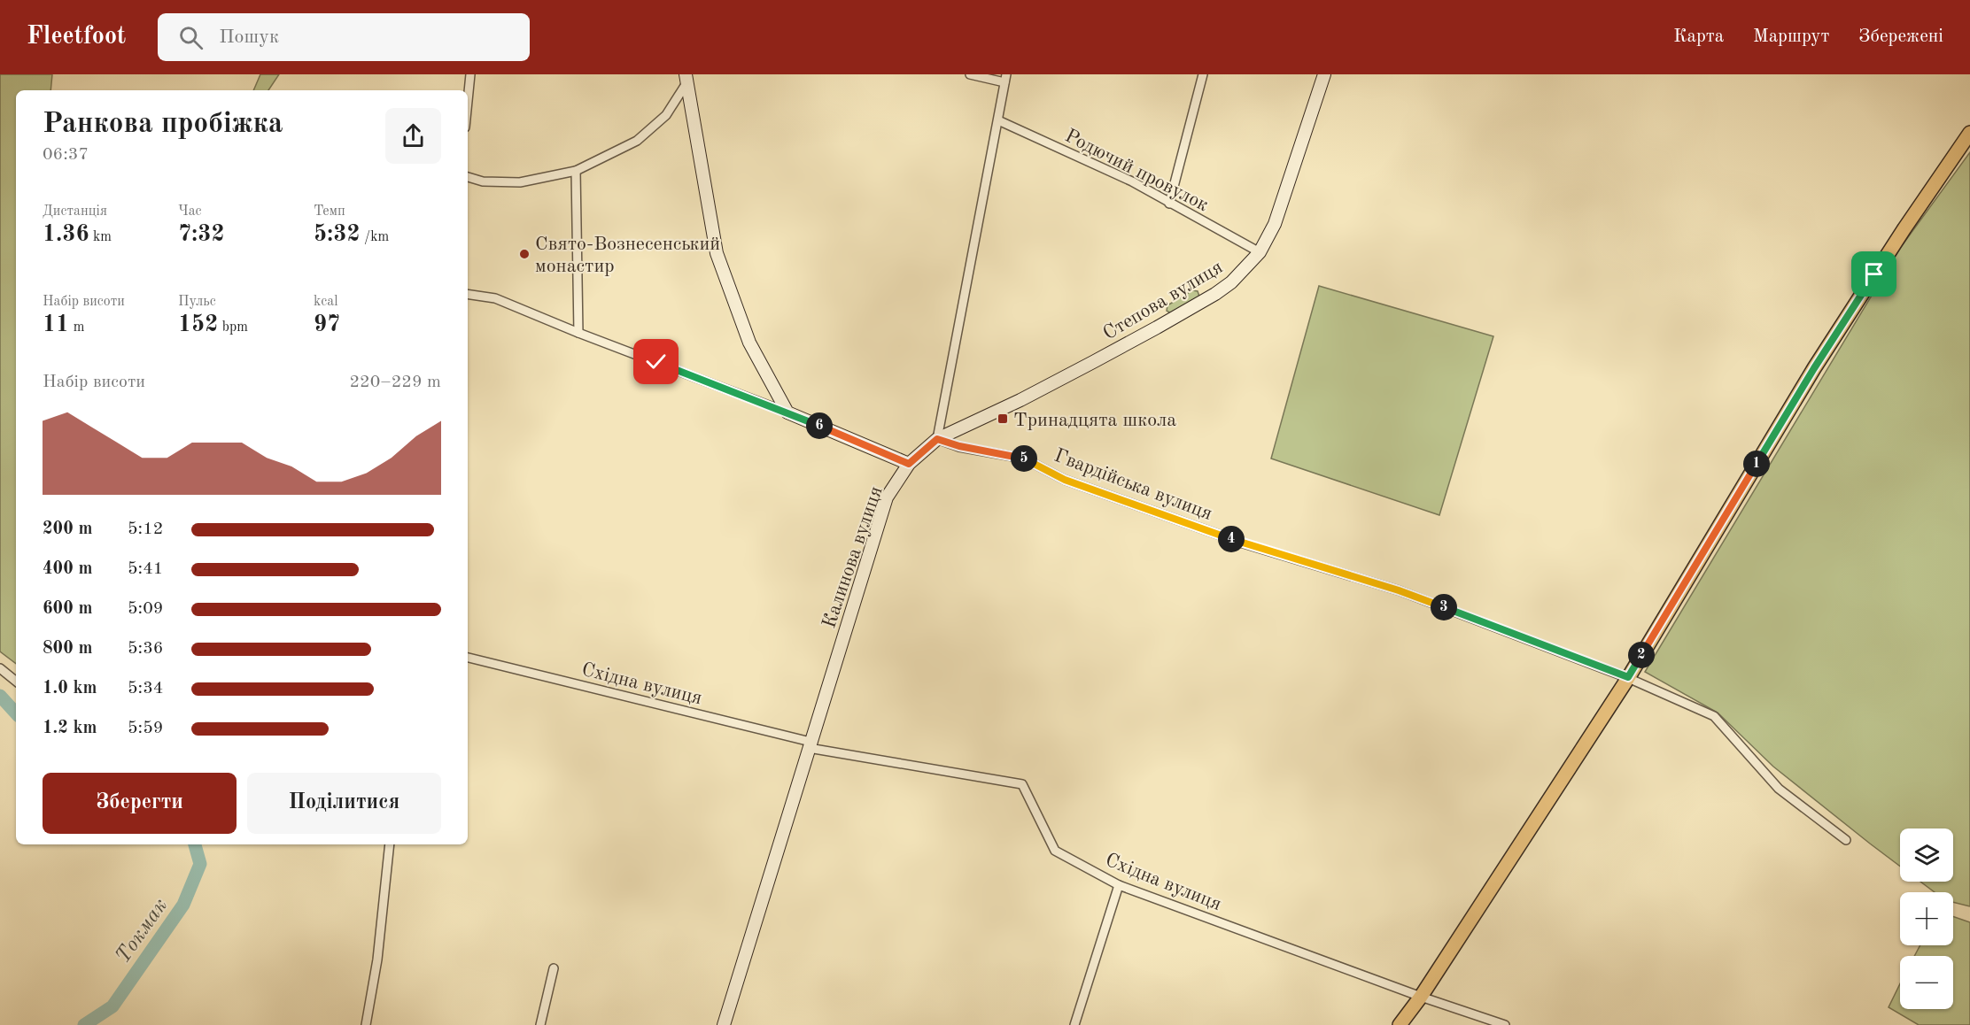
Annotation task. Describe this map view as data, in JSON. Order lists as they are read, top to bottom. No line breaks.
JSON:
{"streets":{"street":["Родючий провулок","Степова вулиця","Гвардійська вулиця","Калинова вулиця","Східна вулиця"]},"crossings":[["Родючий провулок","Степова вулиця"],["Степова вулиця","Гвардійська вулиця"],["Степова вулиця","Калинова вулиця"],["Гвардійська вулиця","Калинова вулиця"],["Калинова вулиця","Східна вулиця"]],"water":["Токмак"],"places":{"other":["Cвято-Вознесенський монастир"],"transit":["Тринадцята школа"]},"page":{"header":"Fleetfoot","search":"Пошук","nav":["Карта","Маршрут","Збережені"],"heading":["Ранкова пробіжка","06:37"],"stats":[["Дистанція","1.36 km"],["Час","7:32"],["Темп","5:32 /km"],["Набір висоти","11 m"],["Пульс","152 bpm"],["kcal","97"]],"chart":["Набір висоти","220–229 m"],"pins":["6","5","1","4","3","2"],"list":[{"name":"200 m","note":"5:12"},{"name":"400 m","note":"5:41"},{"name":"600 m","note":"5:09"},{"name":"800 m","note":"5:36"},{"name":"1.0 km","note":"5:34"},{"name":"1.2 km","note":"5:59"}],"buttons":["Зберегти","Поділитися"],"map_buttons":["+","−"]}}
